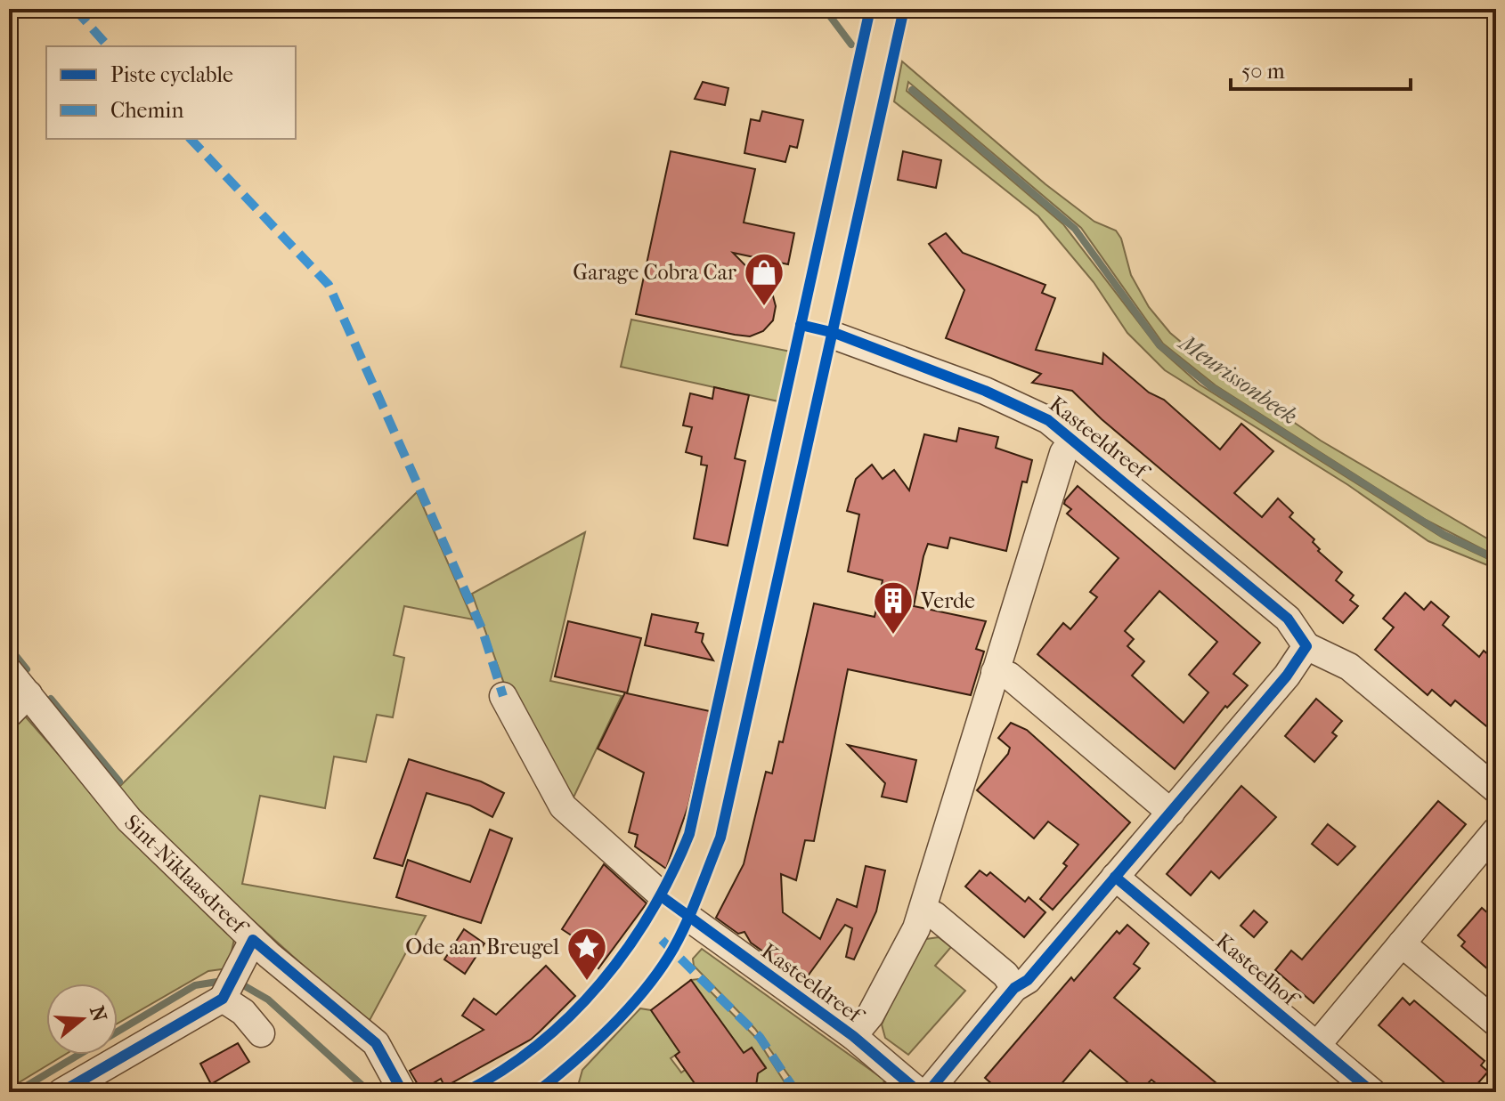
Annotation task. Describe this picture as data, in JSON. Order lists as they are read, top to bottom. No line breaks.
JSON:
{"streets":{"street":["Kasteeldreef","Sint-Niklaasdreef","Kasteelhof"]},"water":["Meurissonbeek"],"places":{"shop":["Garage Cobra Car"],"building":["Verde"],"place":["Ode aan Breugel"]},"legend":["Piste cyclable","Chemin"],"scale_bar":"50 m","north":"right"}
